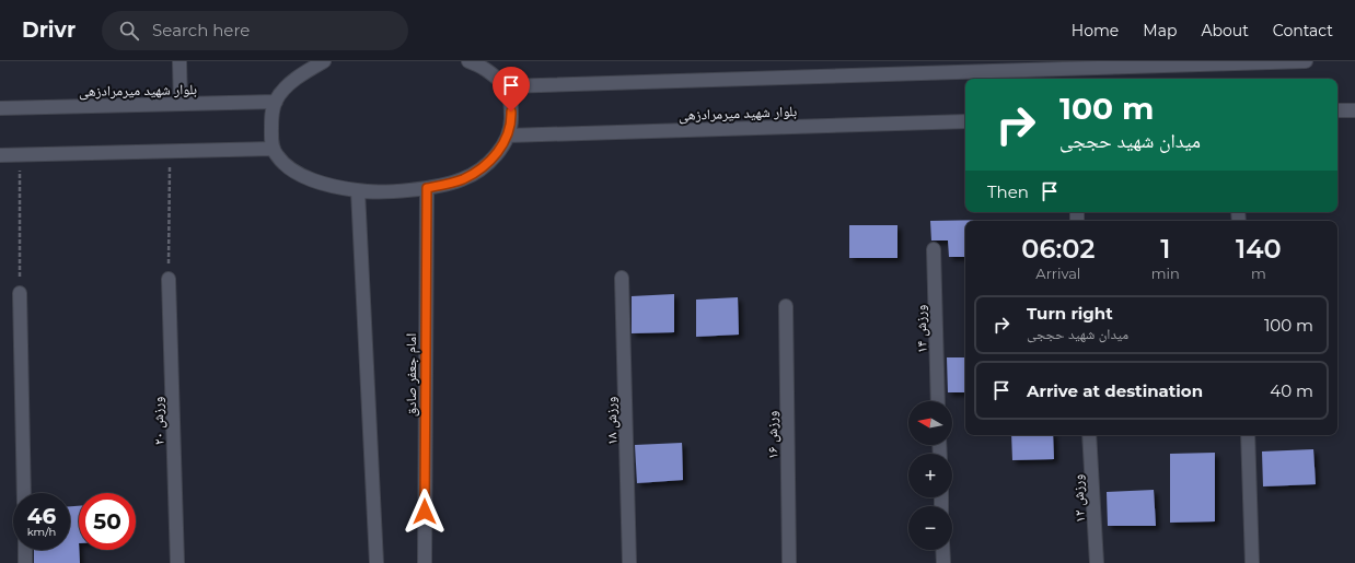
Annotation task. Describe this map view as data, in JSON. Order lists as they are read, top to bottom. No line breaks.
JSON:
{"streets":{"main road":["بلوار شهید میرمرادزهی","ورزش ۱۴","امام جعفر صادق","ورزش ۲۰","ورزش ۱۸","ورزش ۱۶","ورزش ۱۲"]},"north":"left","page":{"header":"Drivr","search":"Search here","nav":["Home","Map","About","Contact"],"turn":["100 m","میدان شهید حججی"],"then":"Then","eta":["06:02","Arrival","1","min","140","m"],"list":[{"name":"Turn right","note":"میدان شهید حججی","value":"100 m"},{"name":"Arrive at destination","value":"40 m"}],"map_buttons":["+","−"],"speed":"46 km/h","limit":"50"}}
